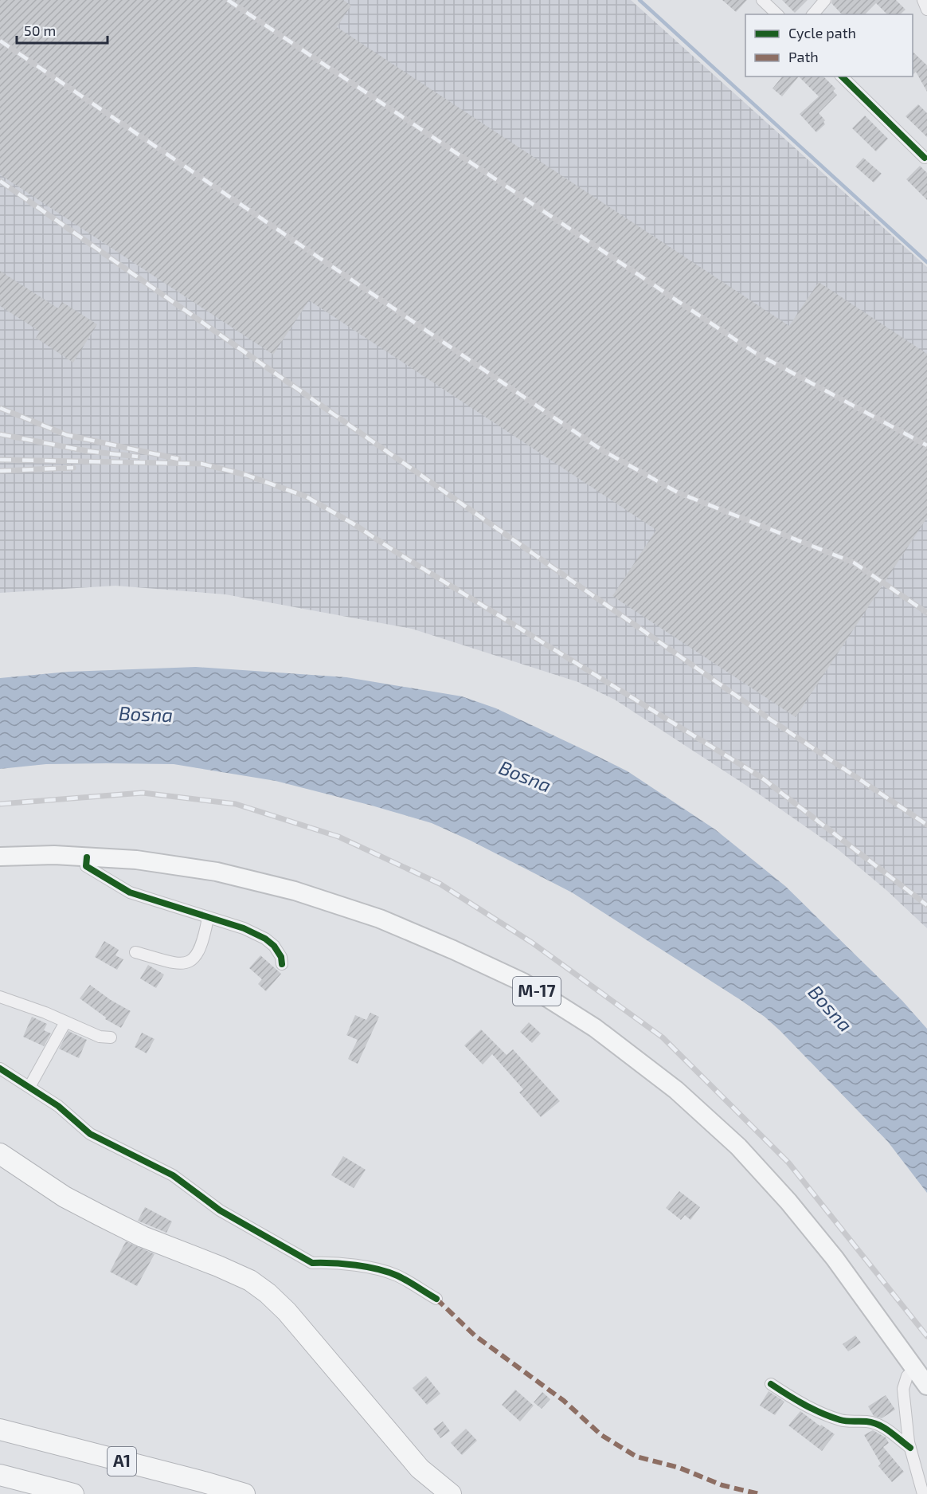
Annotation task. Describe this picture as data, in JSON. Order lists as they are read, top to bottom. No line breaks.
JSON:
{"streets":{"highway":["A1"],"main road":["M-17"]},"water":["Bosna"],"legend":["Cycle path","Path"],"scale_bar":"50 m"}
